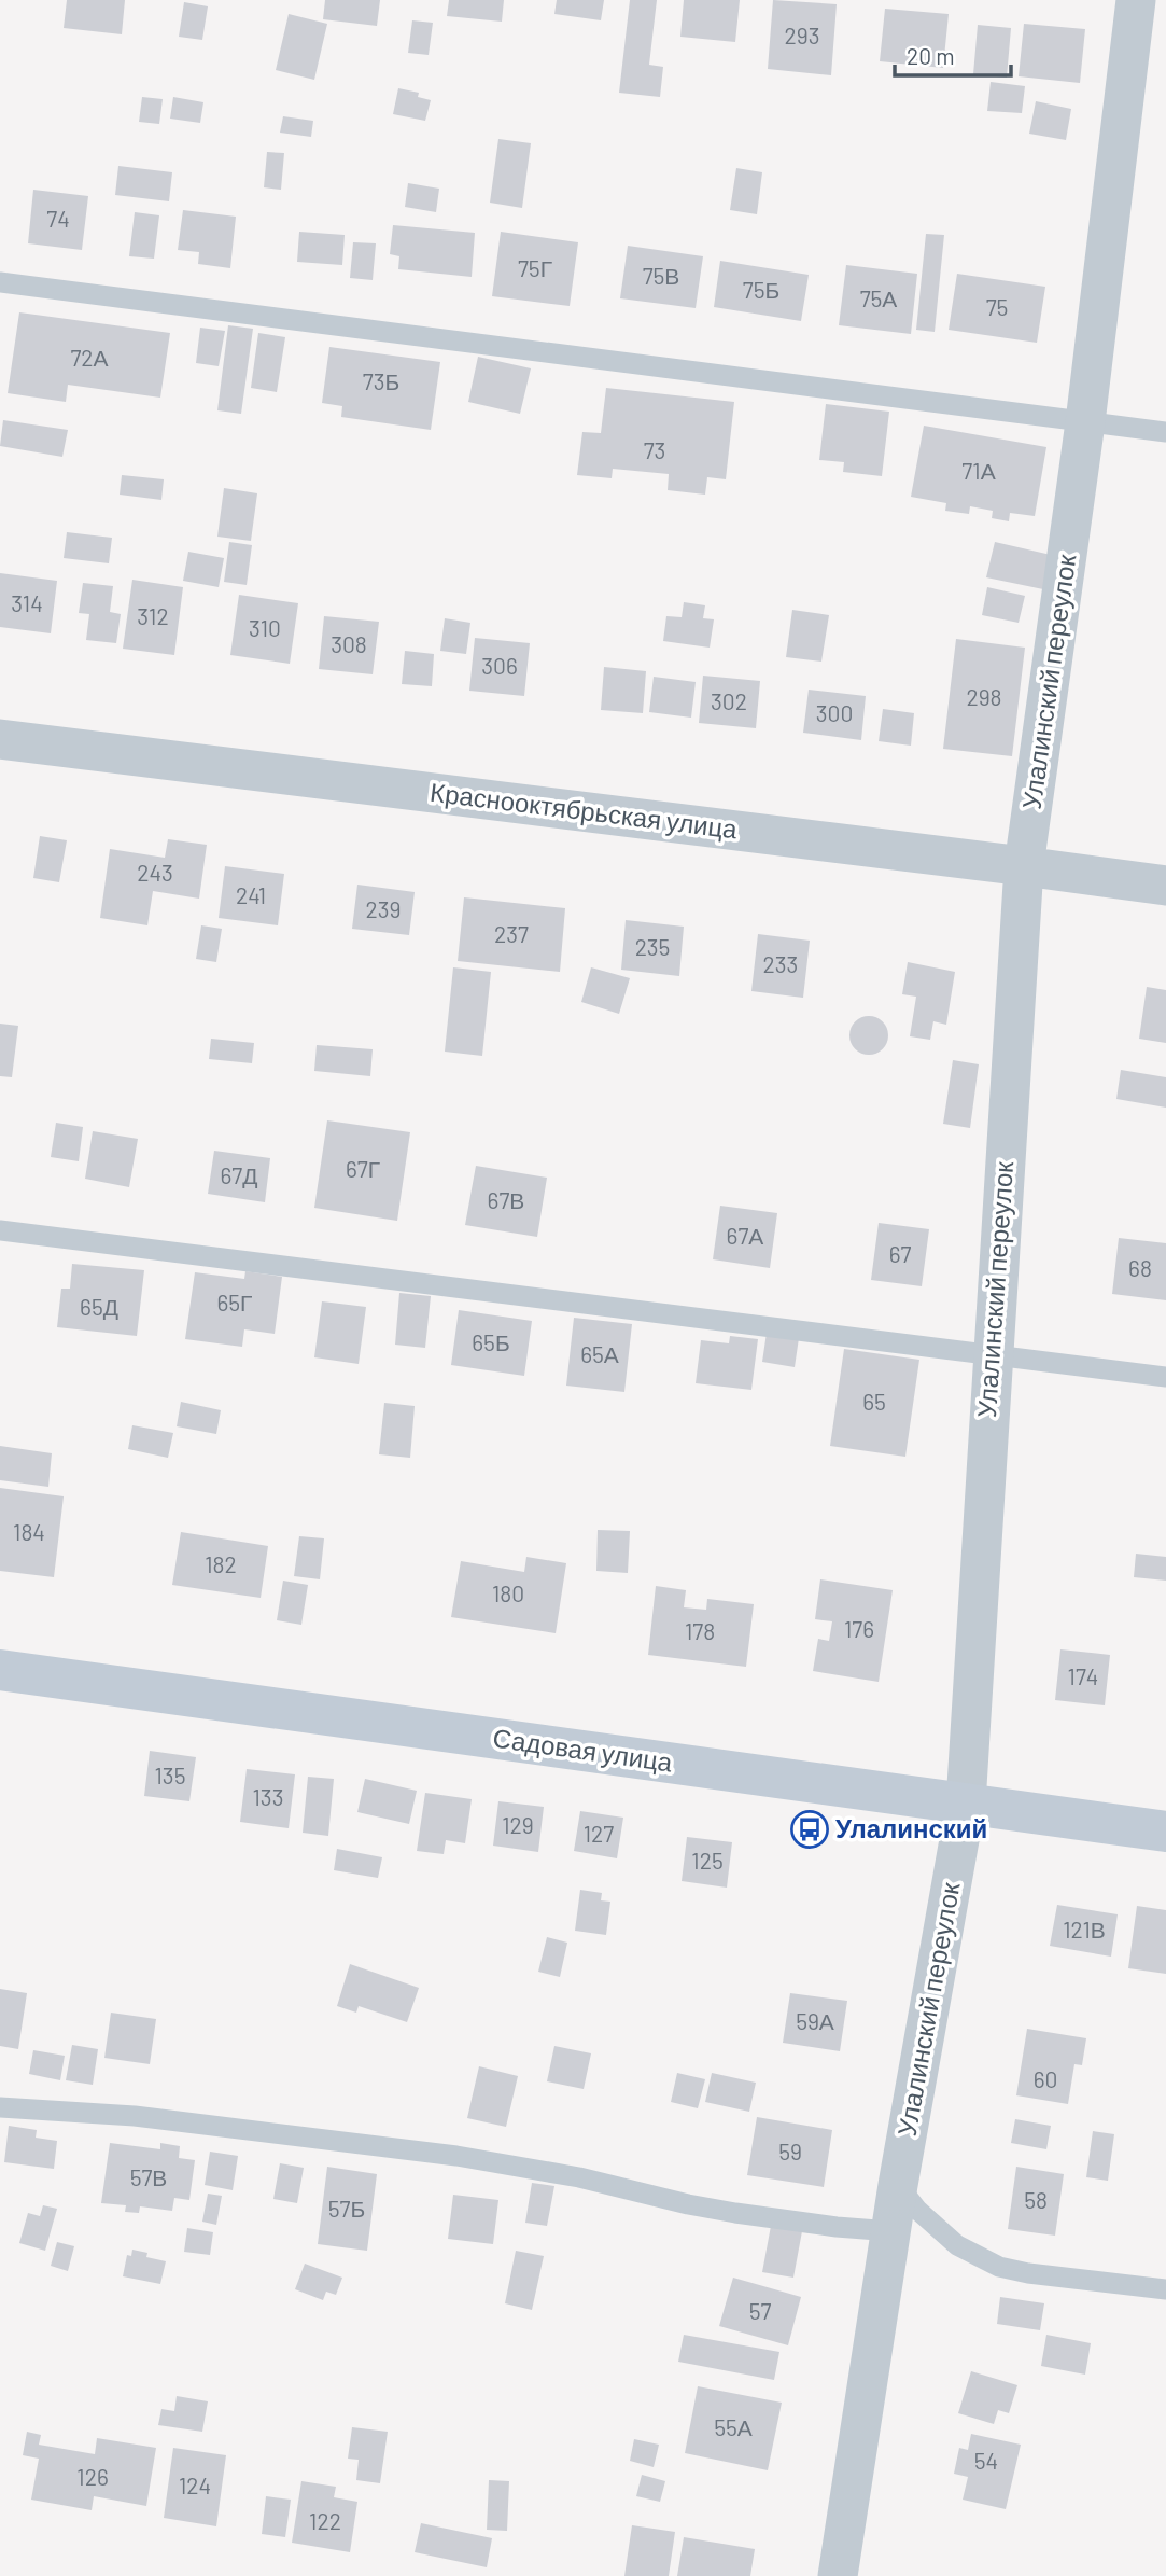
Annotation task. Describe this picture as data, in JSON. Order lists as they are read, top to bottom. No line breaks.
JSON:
{"streets":{"main road":["Садовая улица"],"street":["Улалинский переулок","Краснооктябрьская улица"]},"crossings":[["Улалинский переулок","Краснооктябрьская улица"],["Улалинский переулок","Садовая улица"]],"places":{"bus stop":["Улалинский"]},"house_numbers":["293","74","75Г","75В","75Б","75А","75","72А","73Б","73","71А","314","312","310","308","306","298","302","300","243","241","239","237","235","233","67Г","67Д","67В","67А","67","68","65Г","65Д","65Б","65А","65","184","182","180","176","178","174","135","133","129","127","125","121В","59А","60","59","57В","58","57Б","57","55А","54","126","124","122"],"scale_bar":"20 m"}
